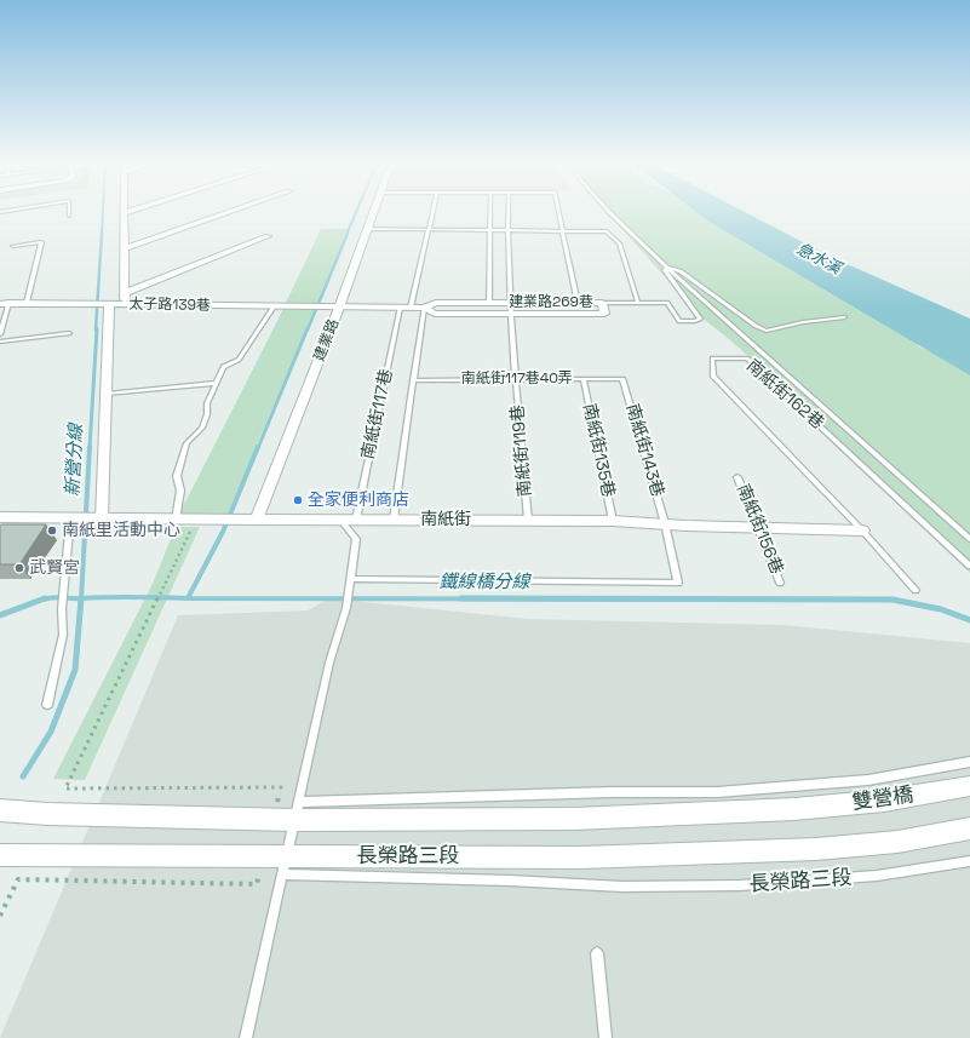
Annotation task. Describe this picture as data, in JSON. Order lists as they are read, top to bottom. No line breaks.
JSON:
{"streets":{"street":["建業路269巷","太子路139巷","建業路","南紙街","雙營橋","長榮路三段"],"lane":["南紙街117巷40弄","南紙街162巷","南紙街117巷","南紙街119巷","南紙街135巷","南紙街143巷","南紙街156巷"]},"crossings":[["建業路269巷","太子路139巷"],["建業路269巷","建業路"],["建業路269巷","南紙街117巷"],["建業路269巷","南紙街119巷"],["太子路139巷","建業路"],["建業路","南紙街"],["南紙街117巷40弄","南紙街117巷"],["南紙街117巷40弄","南紙街119巷"],["南紙街117巷40弄","南紙街135巷"],["南紙街117巷40弄","南紙街143巷"],["南紙街162巷","南紙街"],["南紙街117巷","南紙街"],["南紙街119巷","南紙街"],["南紙街135巷","南紙街"],["南紙街143巷","南紙街"],["南紙街","南紙街156巷"],["雙營橋","長榮路三段"]],"water":["急水溪","新營分線","鐵線橋分線"],"places":["全家便利商店","南紙里活動中心","武賢宮"]}
